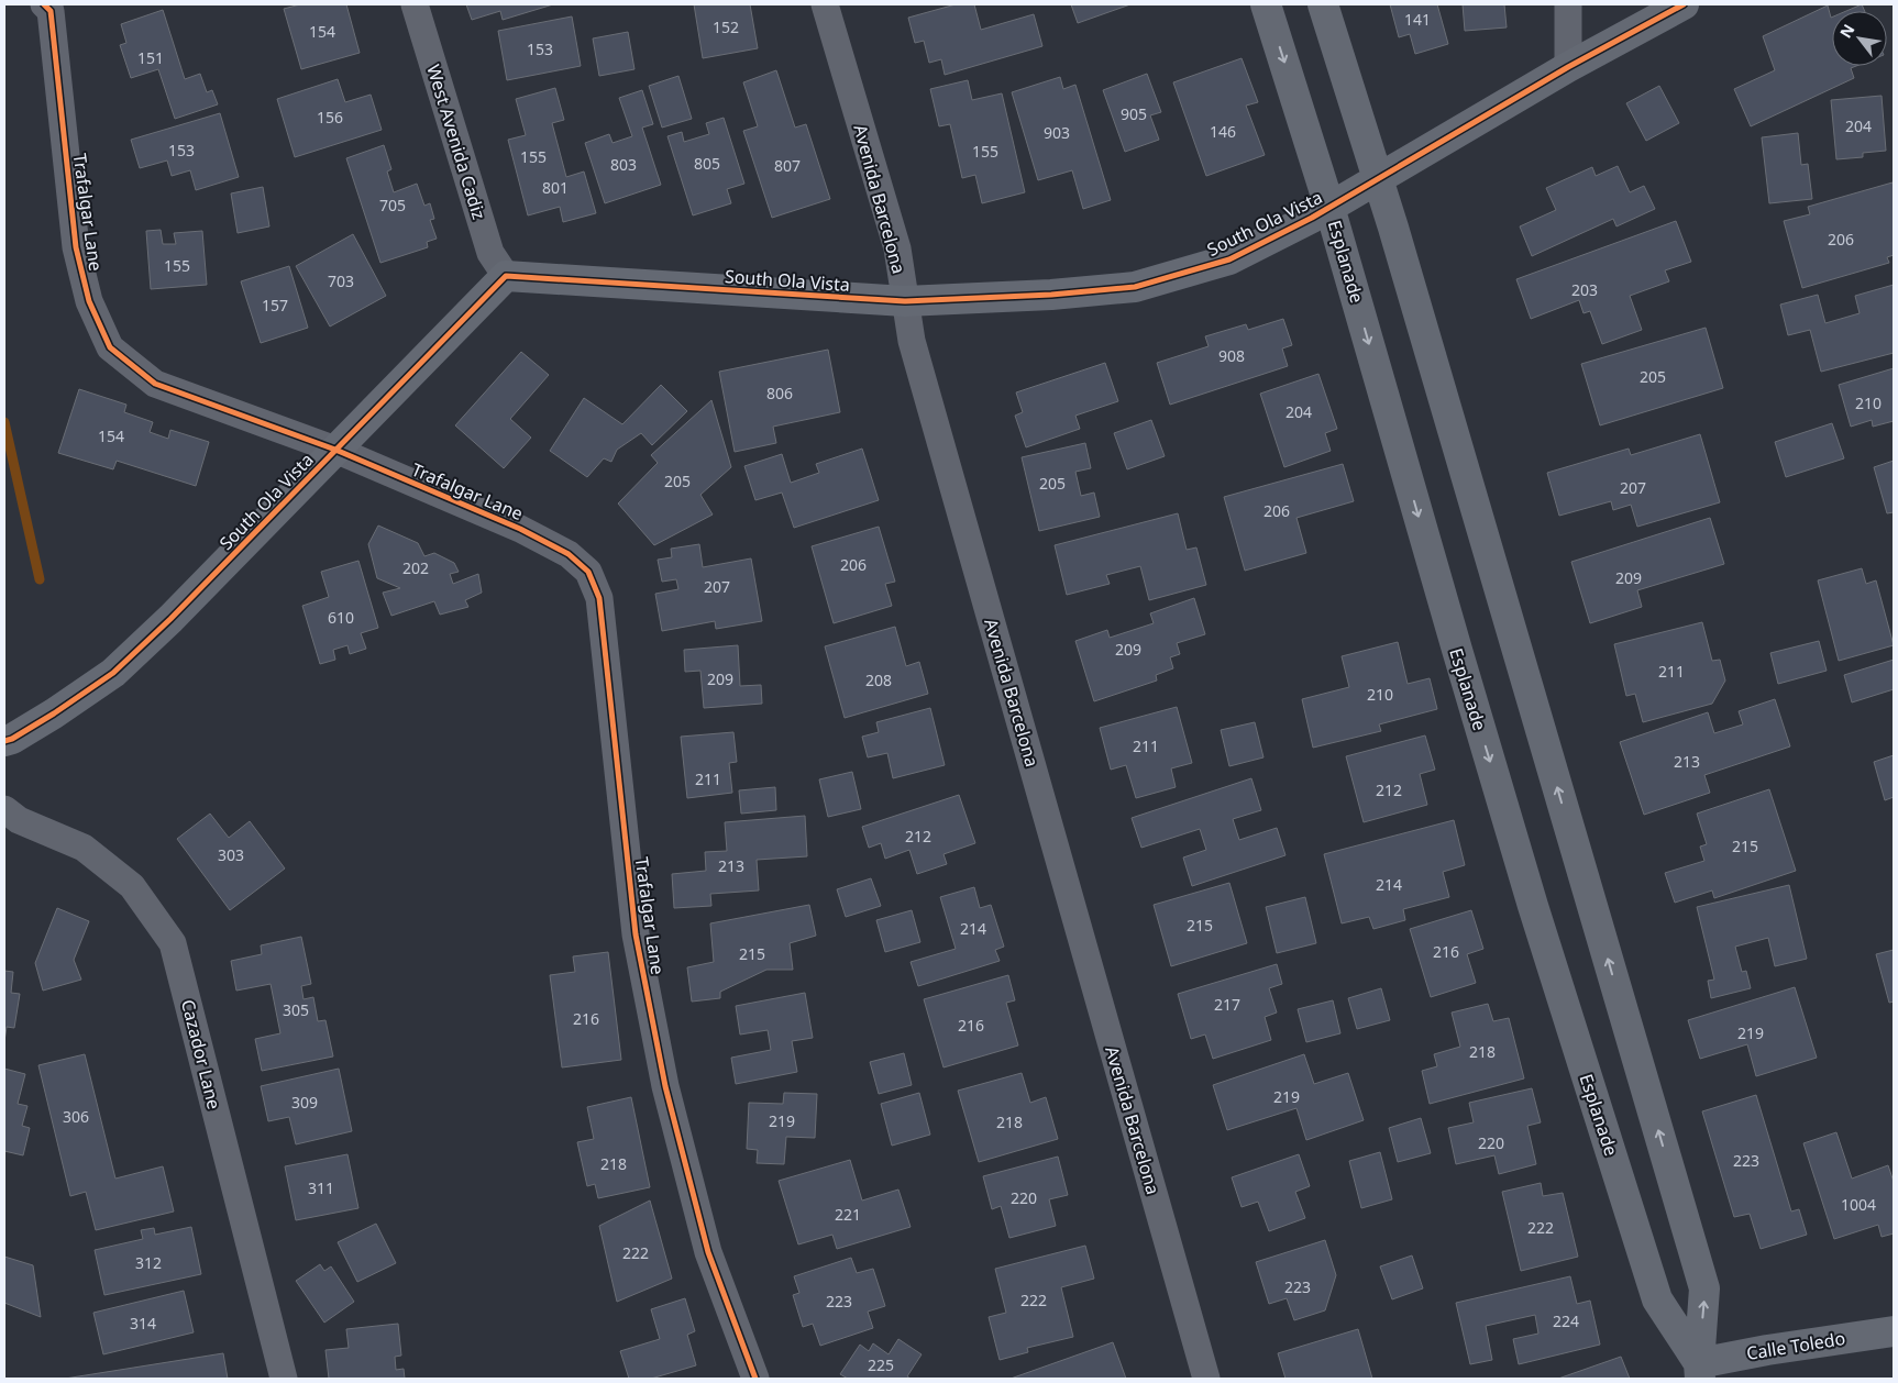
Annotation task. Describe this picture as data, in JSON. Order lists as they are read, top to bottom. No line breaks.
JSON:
{"streets":{"street":["West Avenida Cadiz","Avenida Barcelona","Trafalgar Lane","South Ola Vista","Esplanade","Cazador Lane","Calle Toledo"]},"crossings":[["West Avenida Cadiz","South Ola Vista"],["Avenida Barcelona","South Ola Vista"],["Trafalgar Lane","South Ola Vista"],["South Ola Vista","Esplanade"],["Esplanade","Calle Toledo"]],"house_numbers":["141","152","154","153","151","905","156","204","146","903","153","155","155","805","803","807","801","705","206","155","703","203","157","908","205","806","210","204","154","205","205","207","206","206","202","209","207","610","209","211","209","208","210","211","213","211","212","212","215","303","213","214","215","214","216","215","217","305","216","216","219","218","219","309","306","219","218","220","223","218","311","220","1004","221","222","222","312","223","222","223","224","314","225"],"north":"top left"}
